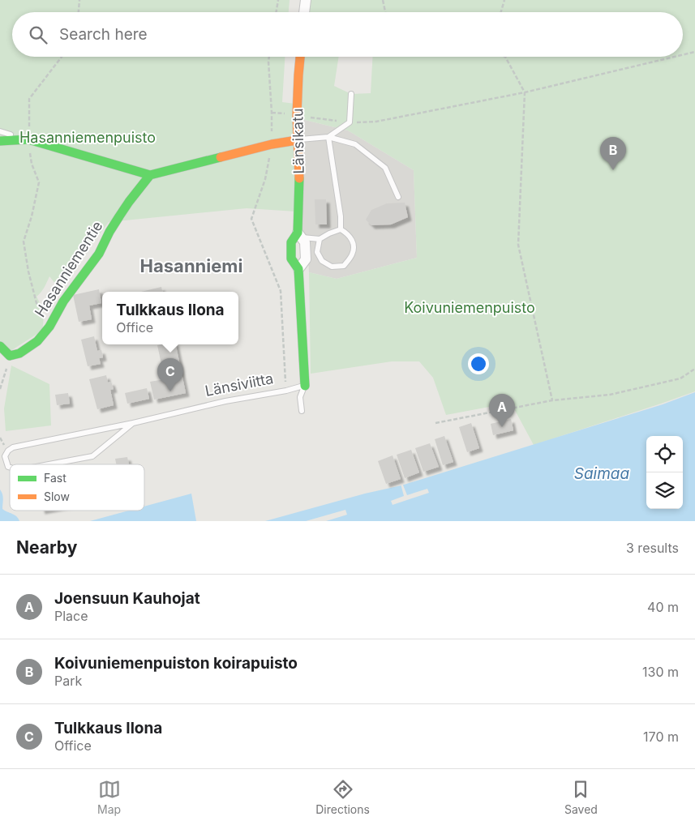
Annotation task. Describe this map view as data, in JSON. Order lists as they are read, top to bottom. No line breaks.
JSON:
{"streets":{"street":["Länsikatu","Hasanniementie"],"lane":["Länsiviitta"]},"crossings":[["Länsikatu","Länsiviitta"]],"districts":["Hasanniemi"],"water":["Saimaa"],"parks":["Hasanniemenpuisto","Koivuniemenpuisto"],"legend":["Fast","Slow"],"page":{"search":"Search here","pins":["B","C","A"],"popup":["Tulkkaus Ilona","Office"],"heading":["Nearby","3 results"],"list":[{"mark":"A","name":"Joensuun Kauhojat","note":"Place","value":"40 m"},{"mark":"B","name":"Koivuniemenpuiston koirapuisto","note":"Park","value":"130 m"},{"mark":"C","name":"Tulkkaus Ilona","note":"Office","value":"170 m"}],"nav":["Map","Directions","Saved"]}}
